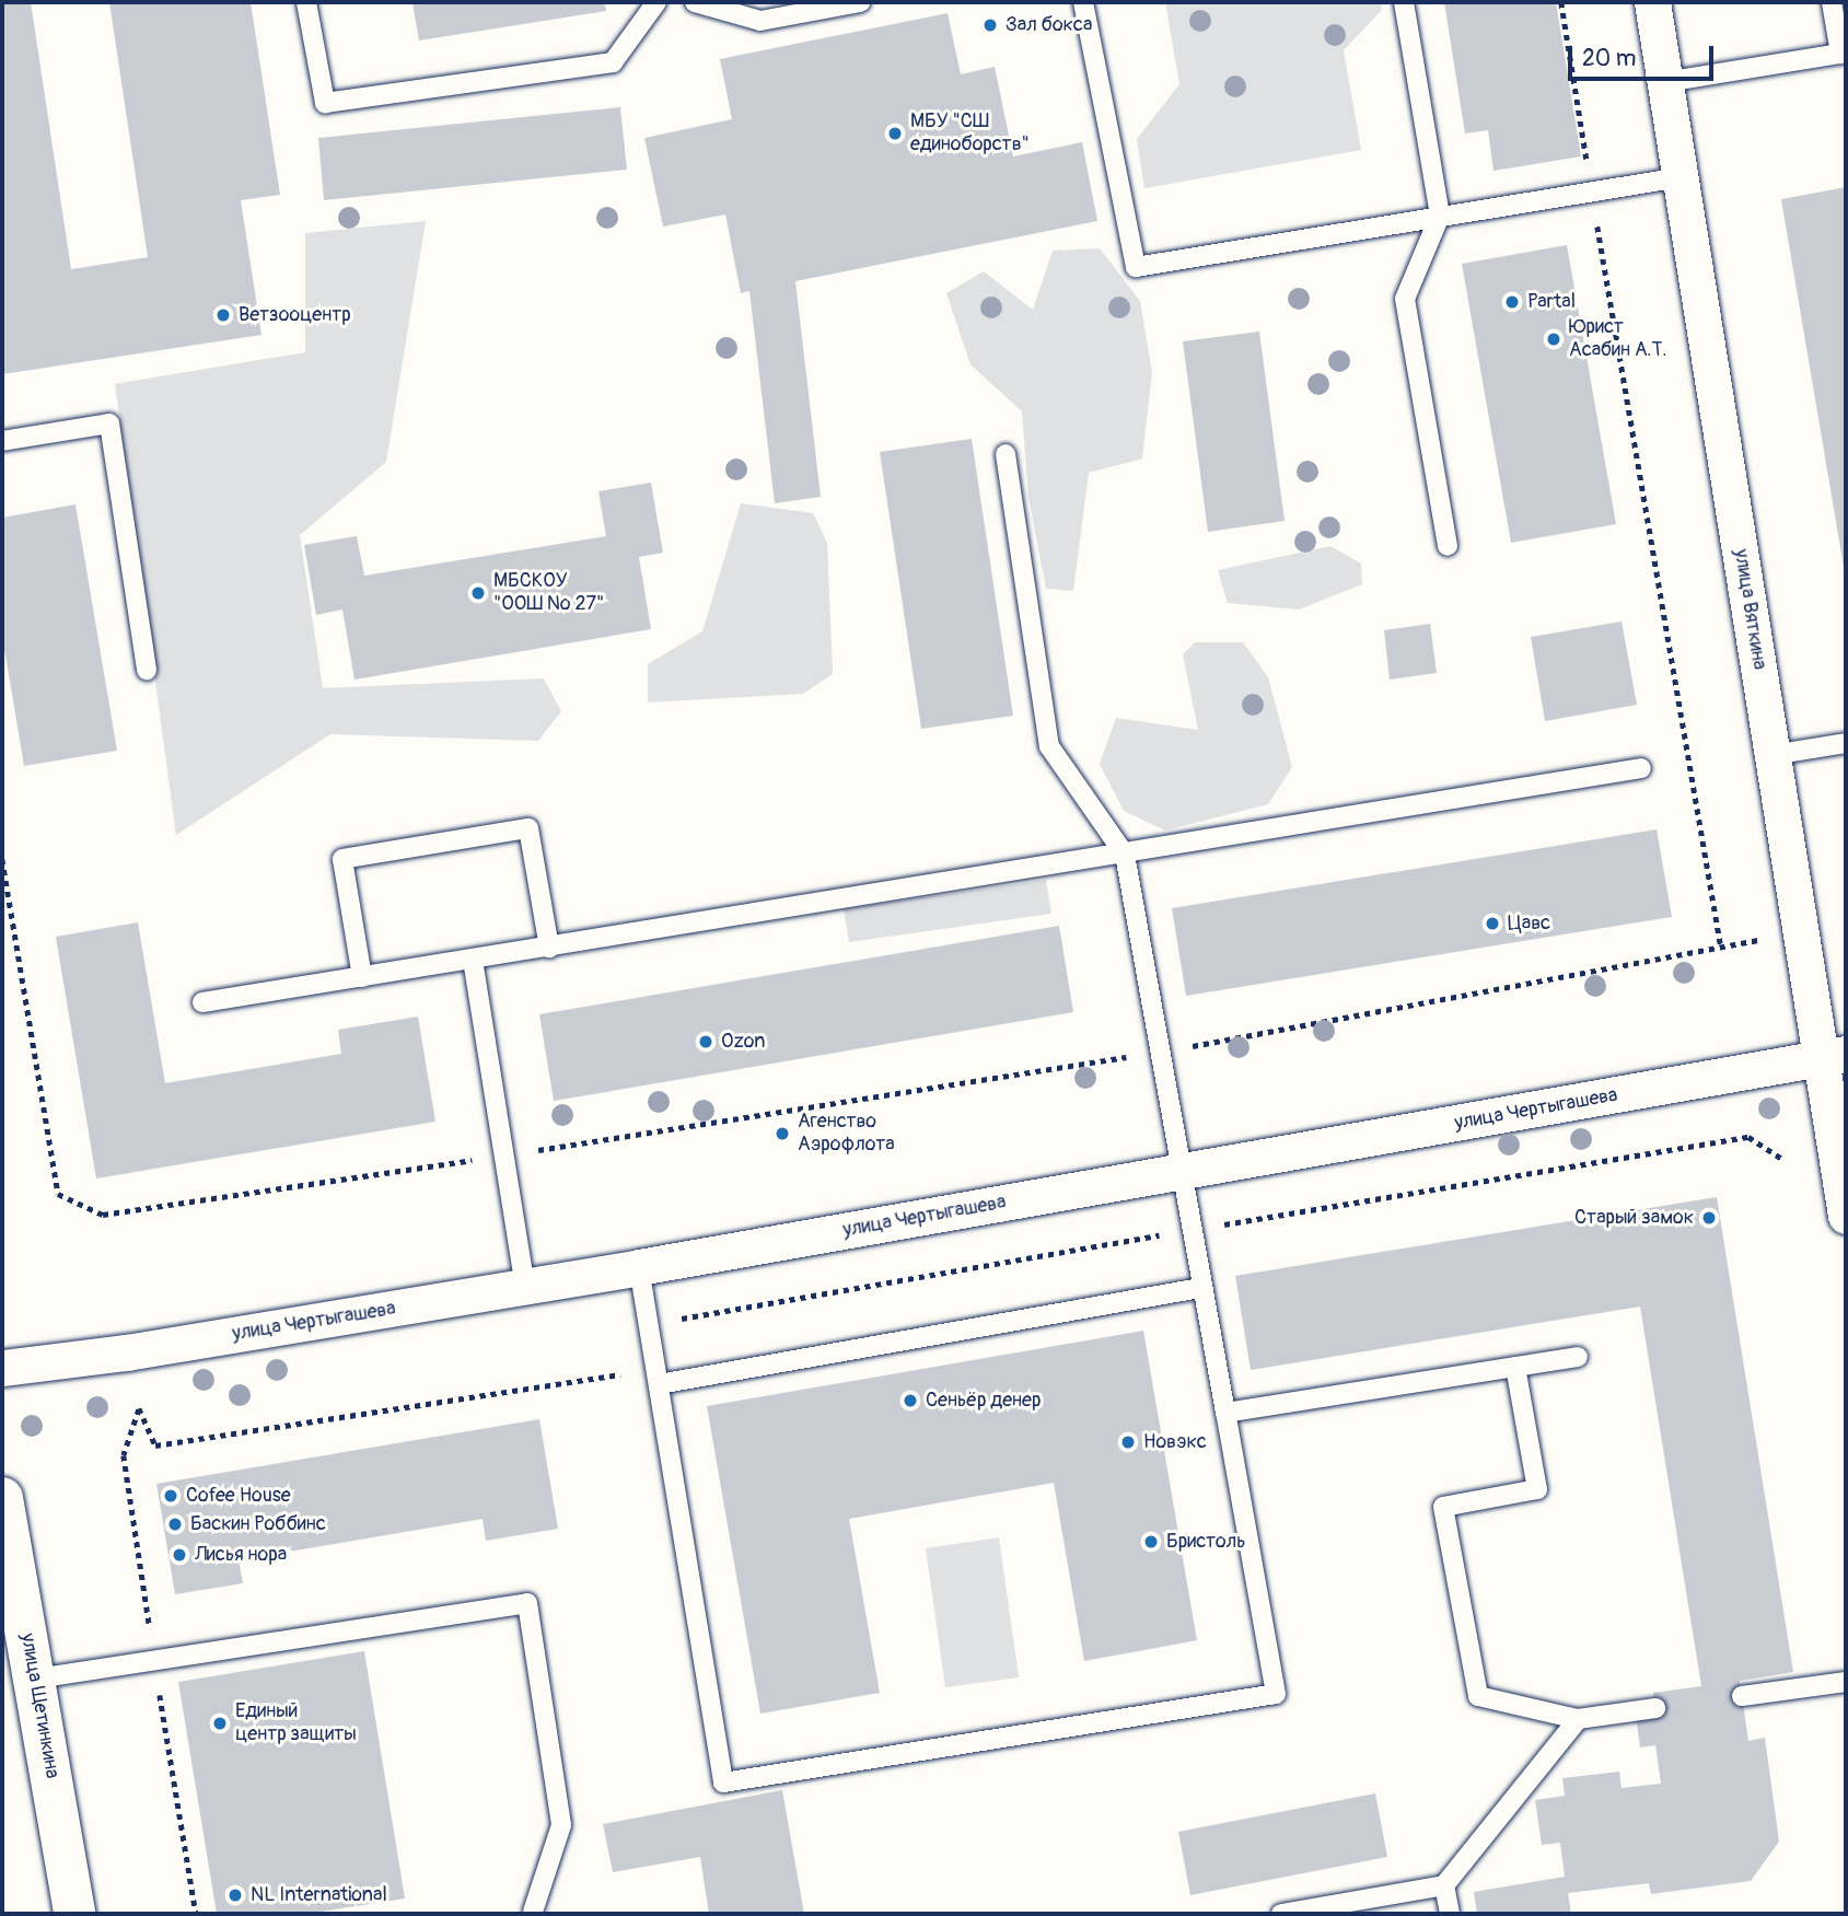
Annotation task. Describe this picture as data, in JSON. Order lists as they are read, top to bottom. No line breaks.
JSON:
{"streets":{"main road":["улица Щетинкина"],"street":["улица Вяткина","улица Чертыгашева"]},"crossings":[["улица Вяткина","улица Чертыгашева"]],"places":["Зал бокса","МБУ \"СШ единоборств\"","Partal","Ветзооцентр","Юрист Асабин А.Т.","МБСКОУ \"ООШ № 27\"","Цавс","Ozon","Агенство Аэрофлота","Старый замок","Сеньёр денер","Новэкс","Cofee House","Баскин Роббинс","Бристоль","Лисья нора","Единый центр защиты","NL International"],"scale_bar":"20 m"}
